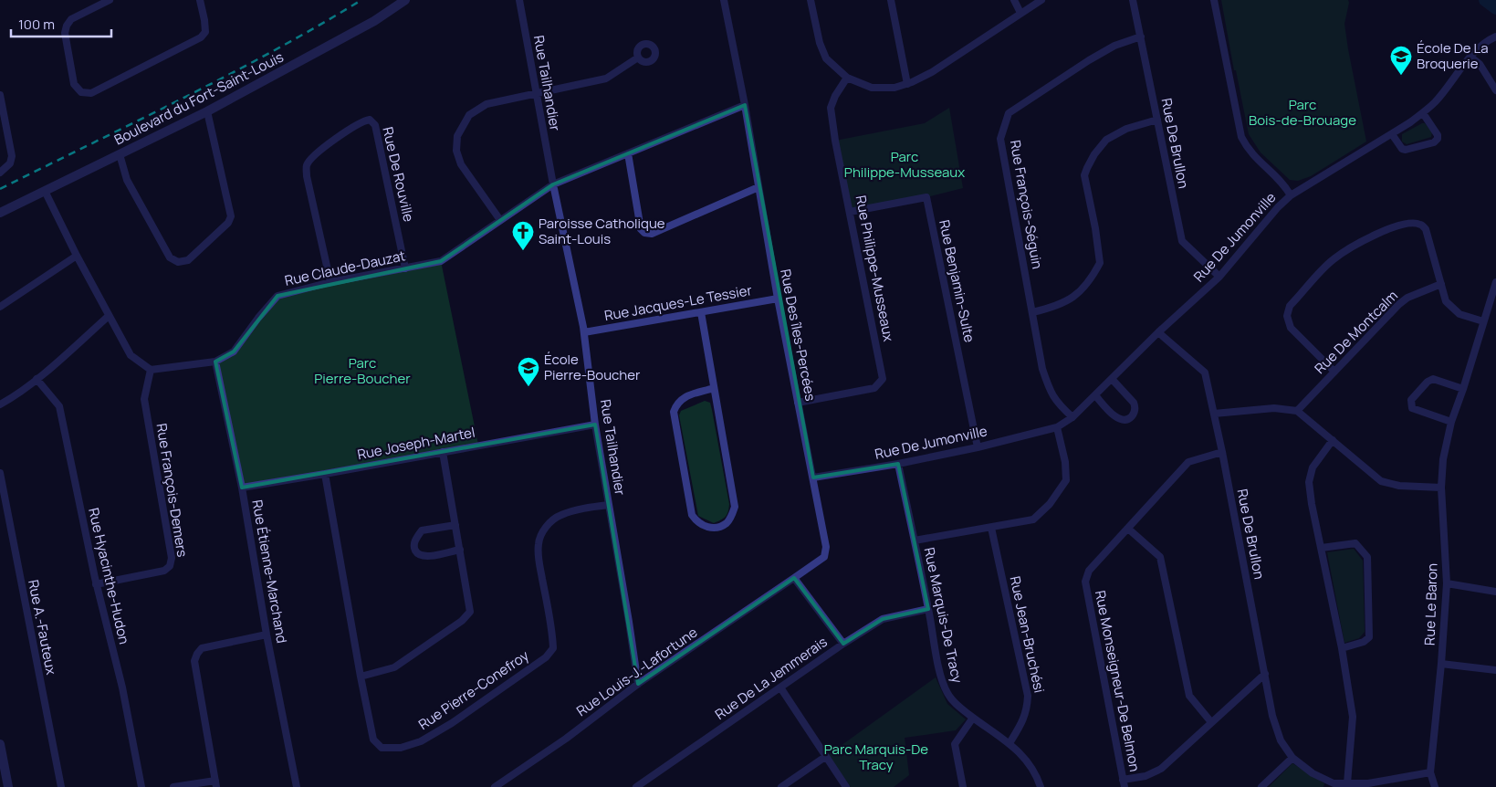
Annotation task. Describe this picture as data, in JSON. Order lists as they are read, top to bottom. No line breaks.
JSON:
{"streets":{"street":["Rue Tailhandier","Boulevard du Fort-Saint-Louis","Rue De Brullon","Rue De Rouville","Rue François-Séguin","Rue De Jumonville","Rue Claude-Dauzat","Rue Philippe-Musseaux","Rue Benjamin-Sulte","Rue Jacques-Le Tessier","Rue De Montcalm","Rue Des îles-Percées","Rue Joseph-Martel","Rue François-Demers","Rue Étienne-Marchand","Rue Hyacinthe-Hudon","Rue Le Baron","Rue Marquis-De Tracy","Rue A.-Fauteux","Rue Jean-Bruchési","Rue Louis-J.-Lafortune","Rue De La Jemmerais","Rue Monseigneur-De Belmon","Rue Pierre-Conefroy"]},"crossings":[["Rue Tailhandier","Rue Claude-Dauzat"],["Rue Tailhandier","Rue Jacques-Le Tessier"],["Rue Tailhandier","Rue Joseph-Martel"],["Rue Tailhandier","Rue Louis-J.-Lafortune"],["Rue Tailhandier","Rue Pierre-Conefroy"],["Rue De Brullon","Rue François-Séguin"],["Rue De Brullon","Rue De Jumonville"],["Rue De Brullon","Rue Le Baron"],["Rue De Brullon","Rue Monseigneur-De Belmon"],["Rue De Rouville","Rue Claude-Dauzat"],["Rue François-Séguin","Rue De Jumonville"],["Rue De Jumonville","Rue Benjamin-Sulte"],["Rue De Jumonville","Rue Des îles-Percées"],["Rue De Jumonville","Rue Marquis-De Tracy"],["Rue Claude-Dauzat","Rue Des îles-Percées"],["Rue Claude-Dauzat","Rue François-Demers"],["Rue Claude-Dauzat","Rue Étienne-Marchand"],["Rue Philippe-Musseaux","Rue Benjamin-Sulte"],["Rue Philippe-Musseaux","Rue Des îles-Percées"],["Rue Jacques-Le Tessier","Rue Des îles-Percées"],["Rue Des îles-Percées","Rue Louis-J.-Lafortune"],["Rue Joseph-Martel","Rue Étienne-Marchand"],["Rue Joseph-Martel","Rue Pierre-Conefroy"],["Rue François-Demers","Rue Hyacinthe-Hudon"],["Rue Marquis-De Tracy","Rue Jean-Bruchési"],["Rue Marquis-De Tracy","Rue De La Jemmerais"]],"parks":["Parc Bois-de-Brouage","Parc Philippe-Musseaux","Parc Pierre-Boucher","Parc Marquis-De Tracy"],"places":{"school or university":["École De La Broquerie","École Pierre-Boucher"],"church":["Paroisse Catholique Saint-Louis"]},"scale_bar":"100 m"}
